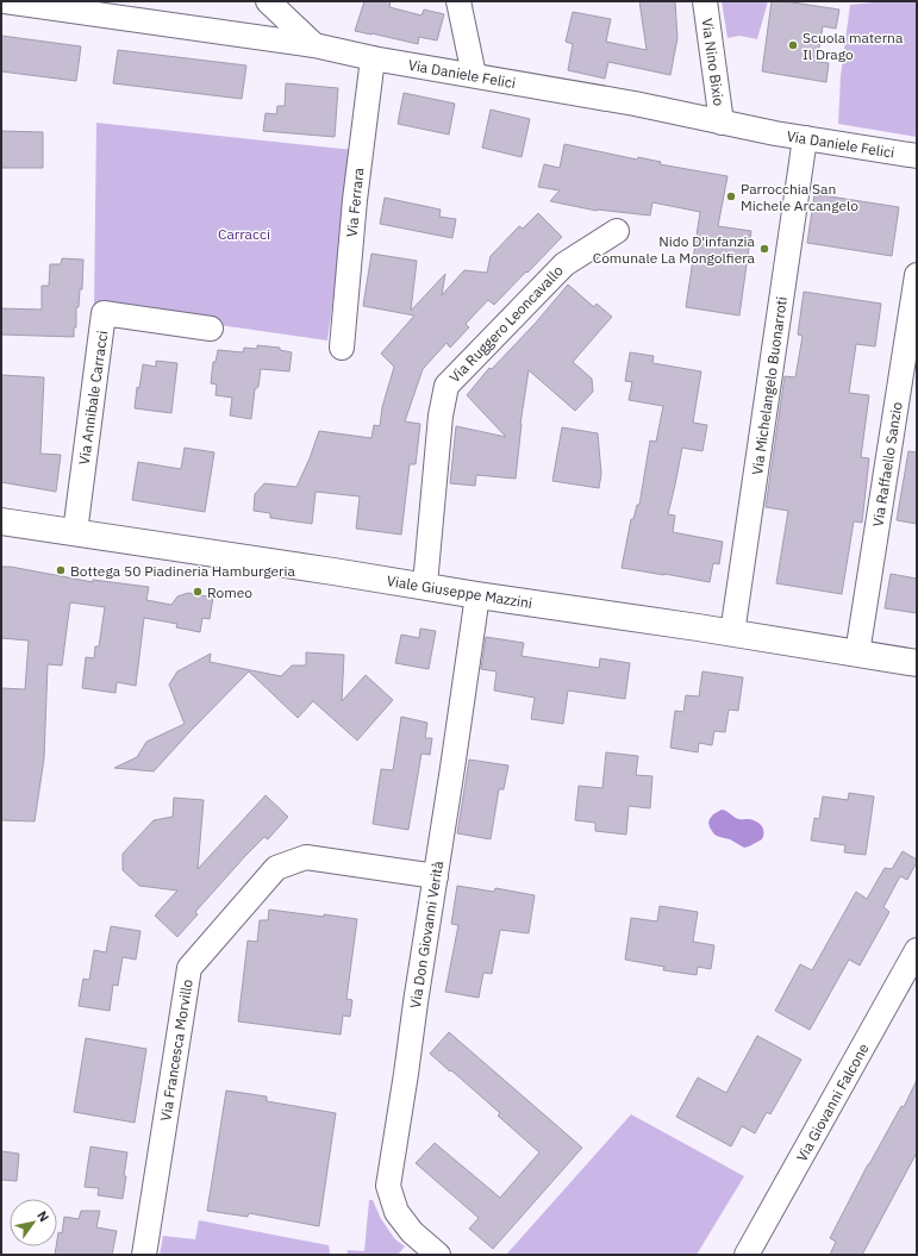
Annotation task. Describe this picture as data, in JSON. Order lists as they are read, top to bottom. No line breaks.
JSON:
{"streets":{"street":["Via Nino Bixio","Via Daniele Felici","Via Ferrara","Via Ruggero Leoncavallo","Via Michelangelo Buonarroti","Via Annibale Carracci","Via Raffaello Sanzio","Viale Giuseppe Mazzini","Via Don Giovanni Verità","Via Francesca Morvillo","Via Giovanni Falcone"]},"crossings":[["Via Nino Bixio","Via Daniele Felici"],["Via Daniele Felici","Via Ferrara"],["Via Daniele Felici","Via Michelangelo Buonarroti"],["Via Ruggero Leoncavallo","Viale Giuseppe Mazzini"],["Via Michelangelo Buonarroti","Viale Giuseppe Mazzini"],["Via Annibale Carracci","Viale Giuseppe Mazzini"],["Via Raffaello Sanzio","Viale Giuseppe Mazzini"],["Viale Giuseppe Mazzini","Via Don Giovanni Verità"],["Via Don Giovanni Verità","Via Francesca Morvillo"]],"parks":["Carracci"],"places":["Scuola materna Il Drago","Parrocchia San Michele Arcangelo","Nido D'infanzia Comunale La Mongolfiera","Bottega 50 Piadineria Hamburgeria","Romeo"],"north":"top right"}
